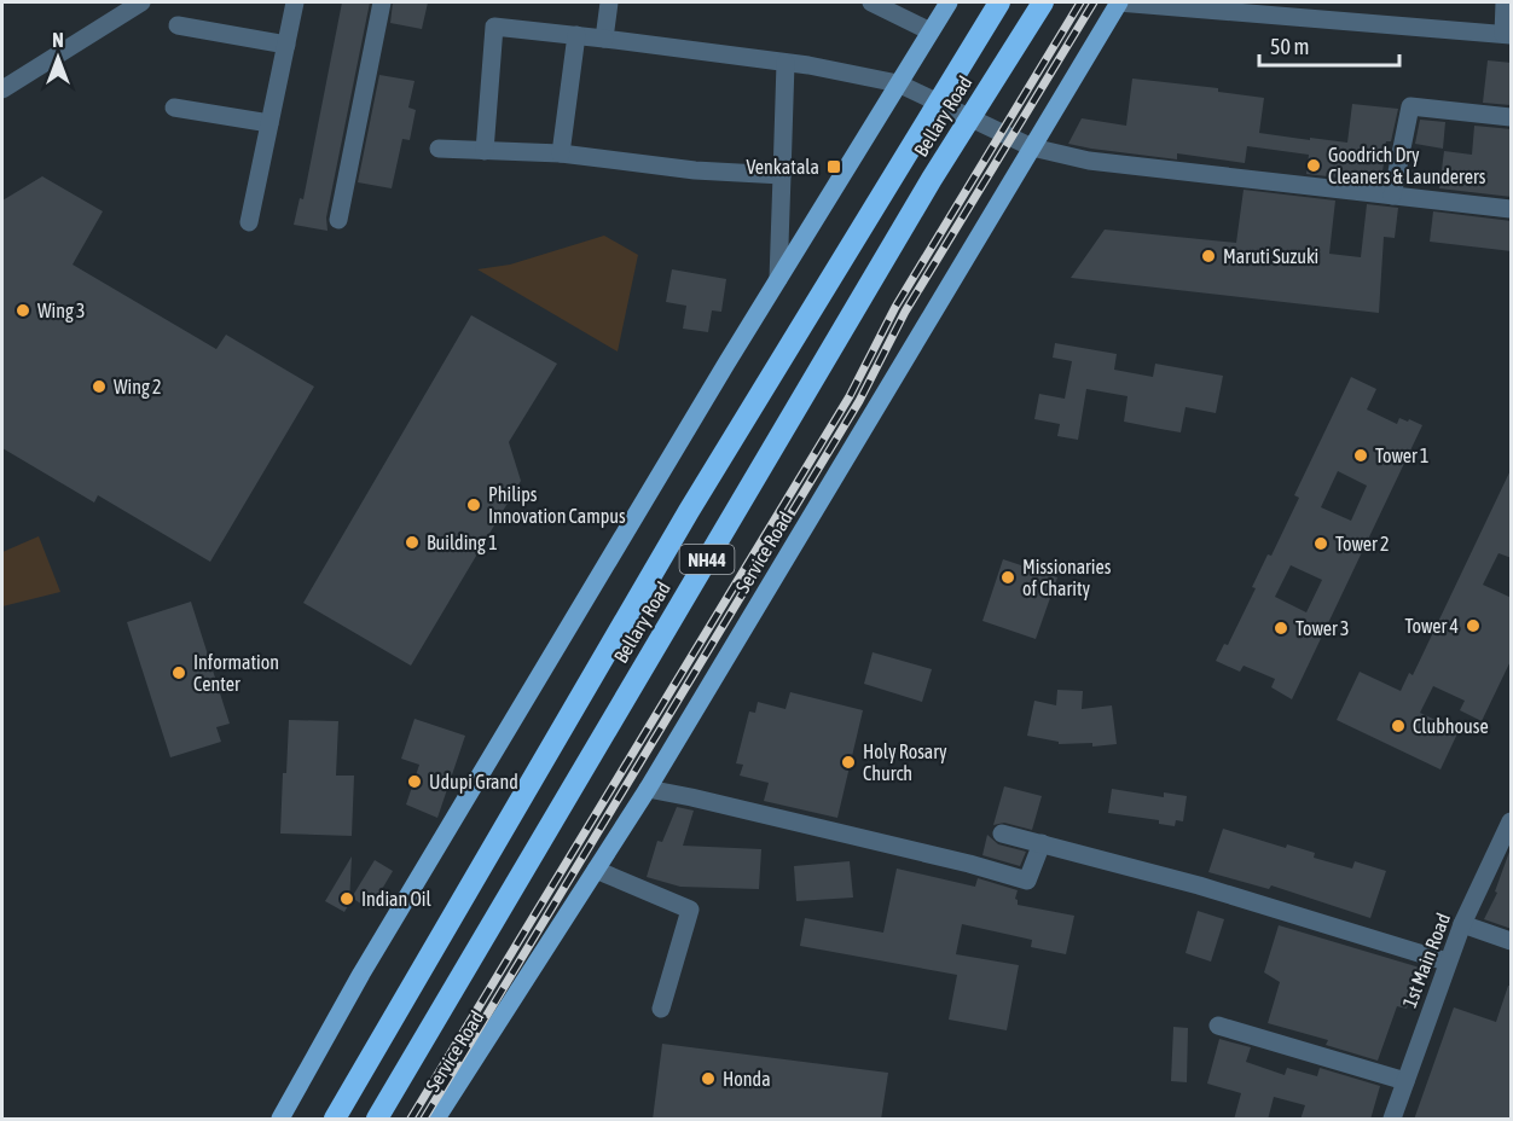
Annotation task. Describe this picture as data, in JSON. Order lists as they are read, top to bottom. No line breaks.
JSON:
{"streets":{"highway":["Bellary Road","NH44"],"main road":["Service Road"],"street":["1st Main Road"]},"places":{"other":["Goodrich Dry Cleaners & Launderers","Maruti Suzuki","Wing 3","Wing 2","Tower 1","Philips Innovation Campus","Building 1","Tower 2","Missionaries of Charity","Tower 4","Tower 3","Information Center","Clubhouse","Holy Rosary Church","Udupi Grand","Indian Oil","Honda"],"transit":["Venkatala"]},"scale_bar":"50 m","north":"top"}
